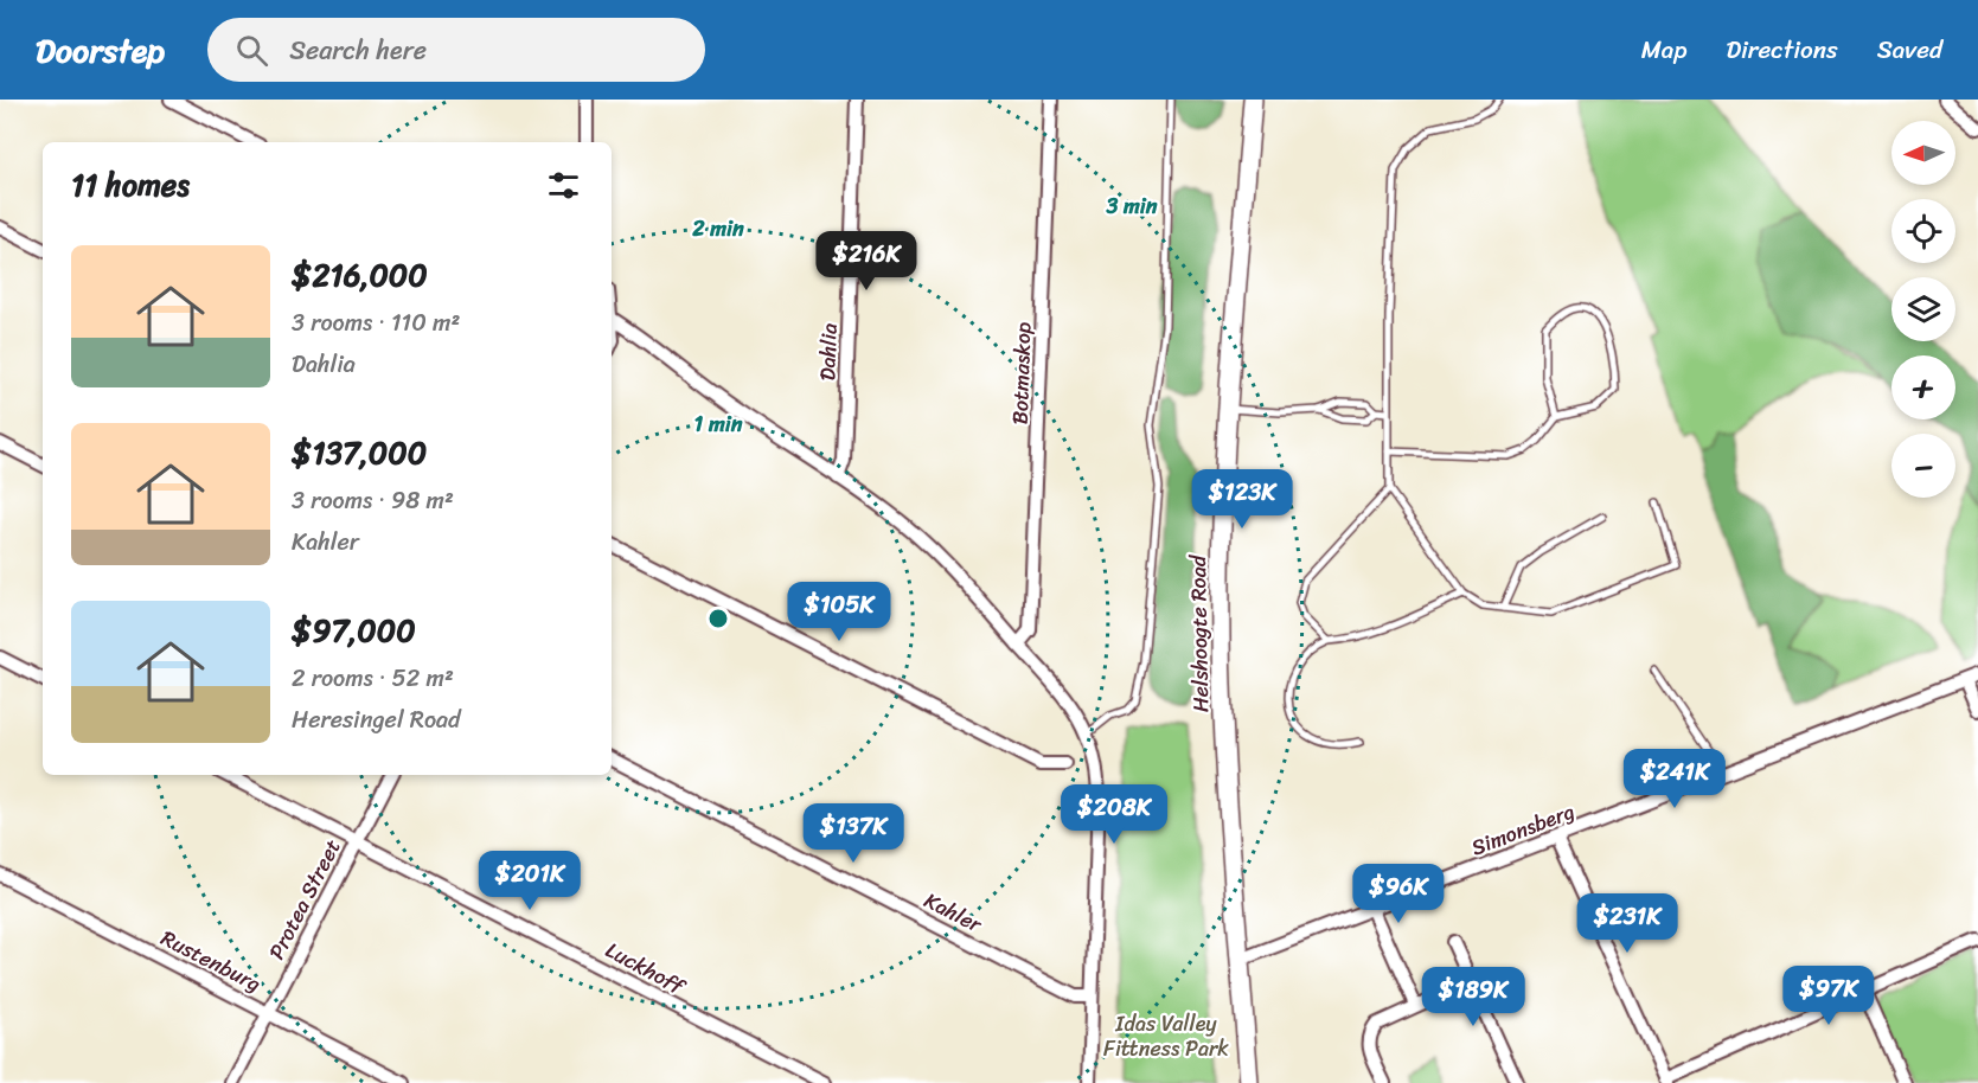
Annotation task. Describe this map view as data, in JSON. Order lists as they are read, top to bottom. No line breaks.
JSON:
{"streets":{"main road":["Helshoogte Road"],"street":["Dahlia","Botmaskop","Simonsberg","Protea Street","Kahler","Rustenburg","Luckhoff"]},"crossings":[["Helshoogte Road","Simonsberg"],["Protea Street","Rustenburg"],["Protea Street","Luckhoff"]],"parks":["Idas Valley Fittness Park"],"north":"left","page":{"header":"Doorstep","search":"Search here","nav":["Map","Directions","Saved"],"map_buttons":["+","−"],"heading":"11 homes","list":[{"name":"$216,000","note":"3 rooms · 110 m² · Dahlia"},{"name":"$137,000","note":"3 rooms · 98 m² · Kahler"},{"name":"$97,000","note":"2 rooms · 52 m² · Heresingel Road"}],"price":["$216K","$123K","$105K","$241K","$208K","$137K","$201K","$96K","$231K","$97K","$189K"]},"rings":["3 min","2 min","1 min"]}
